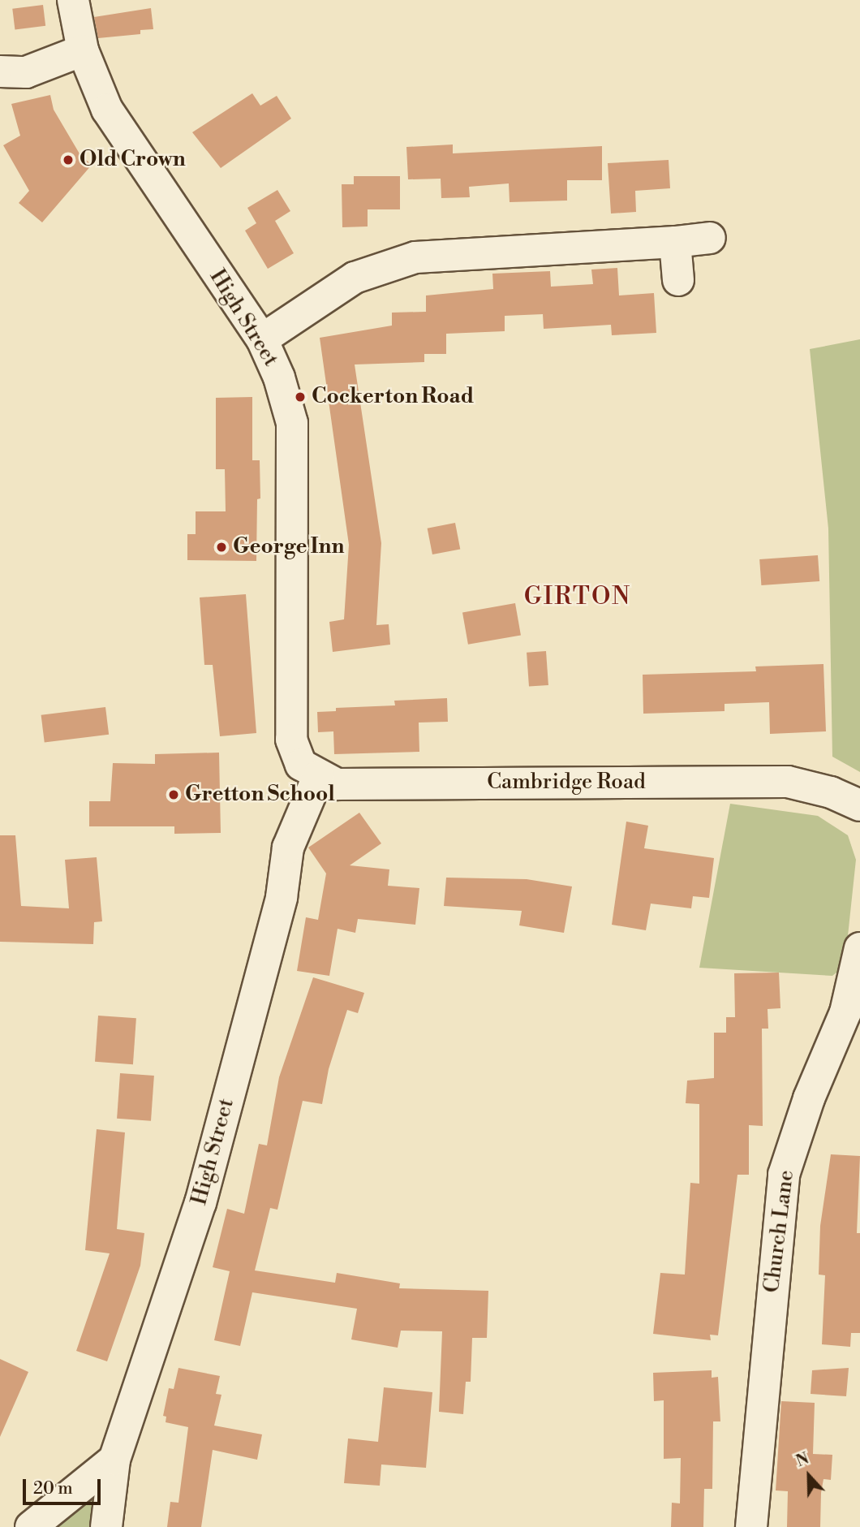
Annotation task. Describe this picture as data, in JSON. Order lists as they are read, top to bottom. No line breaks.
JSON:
{"streets":{"street":["High Street","Cambridge Road","Church Lane"]},"crossings":[["High Street","Cambridge Road"]],"districts":["GIRTON"],"places":["Old Crown","Cockerton Road","George Inn","Gretton School"],"scale_bar":"20 m","north":"top"}
